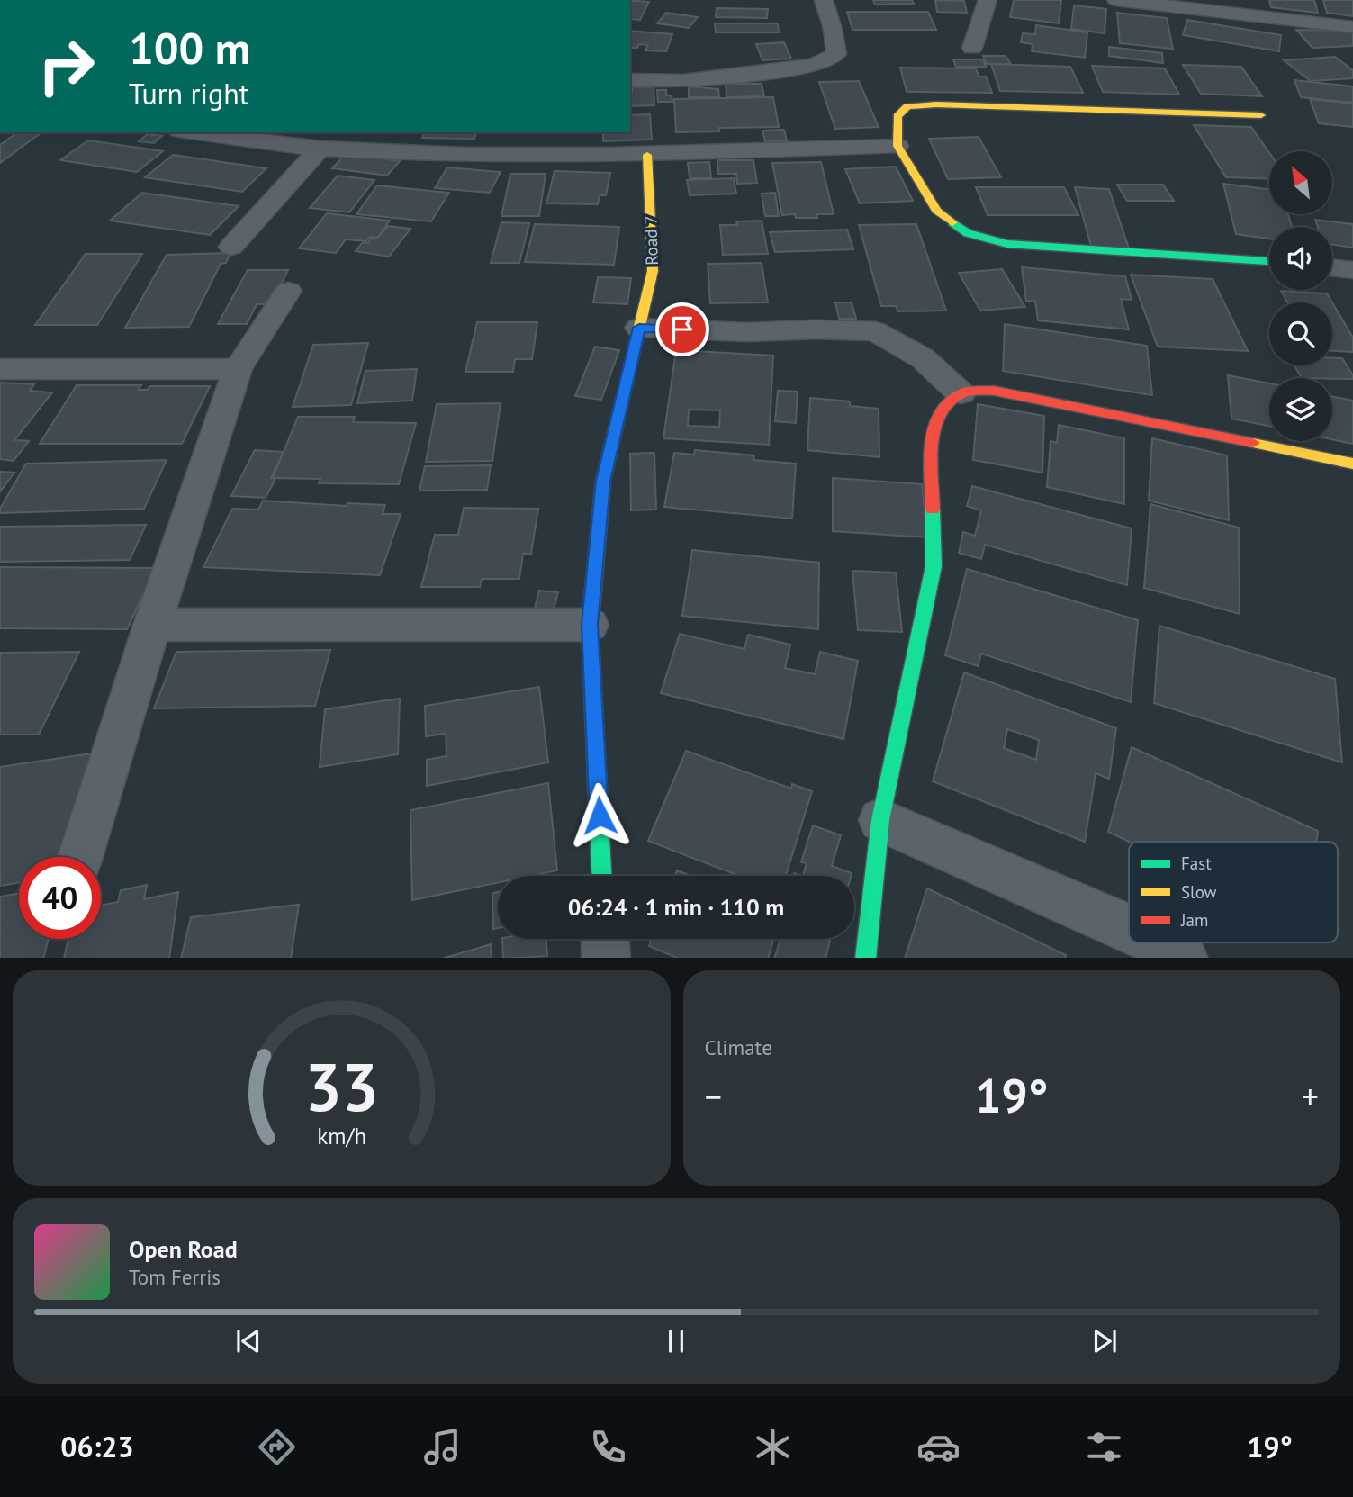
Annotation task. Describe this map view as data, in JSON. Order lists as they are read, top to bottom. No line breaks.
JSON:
{"streets":{"street":["Road 7"]},"legend":["Fast","Slow","Jam"],"north":"top left","page":{"turn":["100 m","Turn right"],"limit":"40","trip":"06:24 · 1 min · 110 m","tile":"Climate","heat":["−","19°","+"],"song":["Open Road","Tom Ferris"],"tabs":["06:23","19°"],"gauge":["33","km/h"]}}
